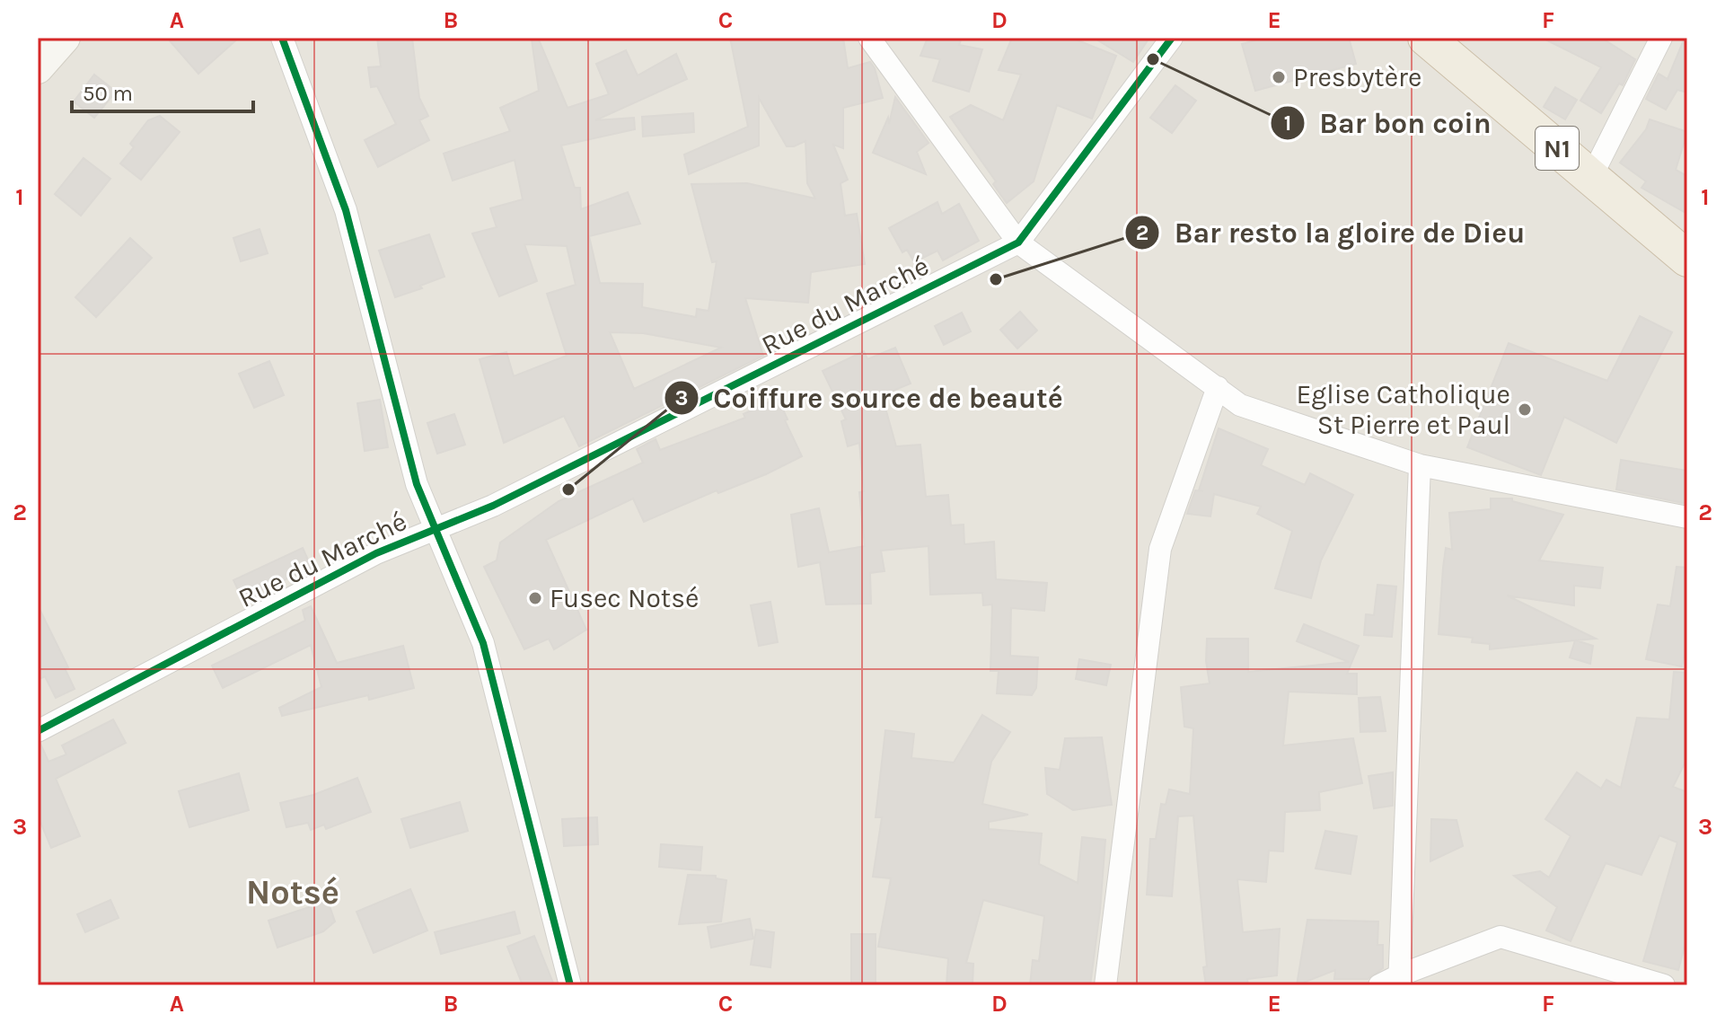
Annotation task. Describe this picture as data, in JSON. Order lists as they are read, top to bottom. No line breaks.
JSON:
{"streets":{"highway":["N1"],"street":["Rue du Marché"]},"districts":["Notsé"],"places":["Bar bon coin","Presbytère","Bar resto la gloire de Dieu","Eglise Catholique St Pierre et Paul","Coiffure source de beauté","Fusec Notsé"],"scale_bar":"50 m","grid":{"columns":["A","B","C","D","E","F"],"rows":["1","2","3"]}}
